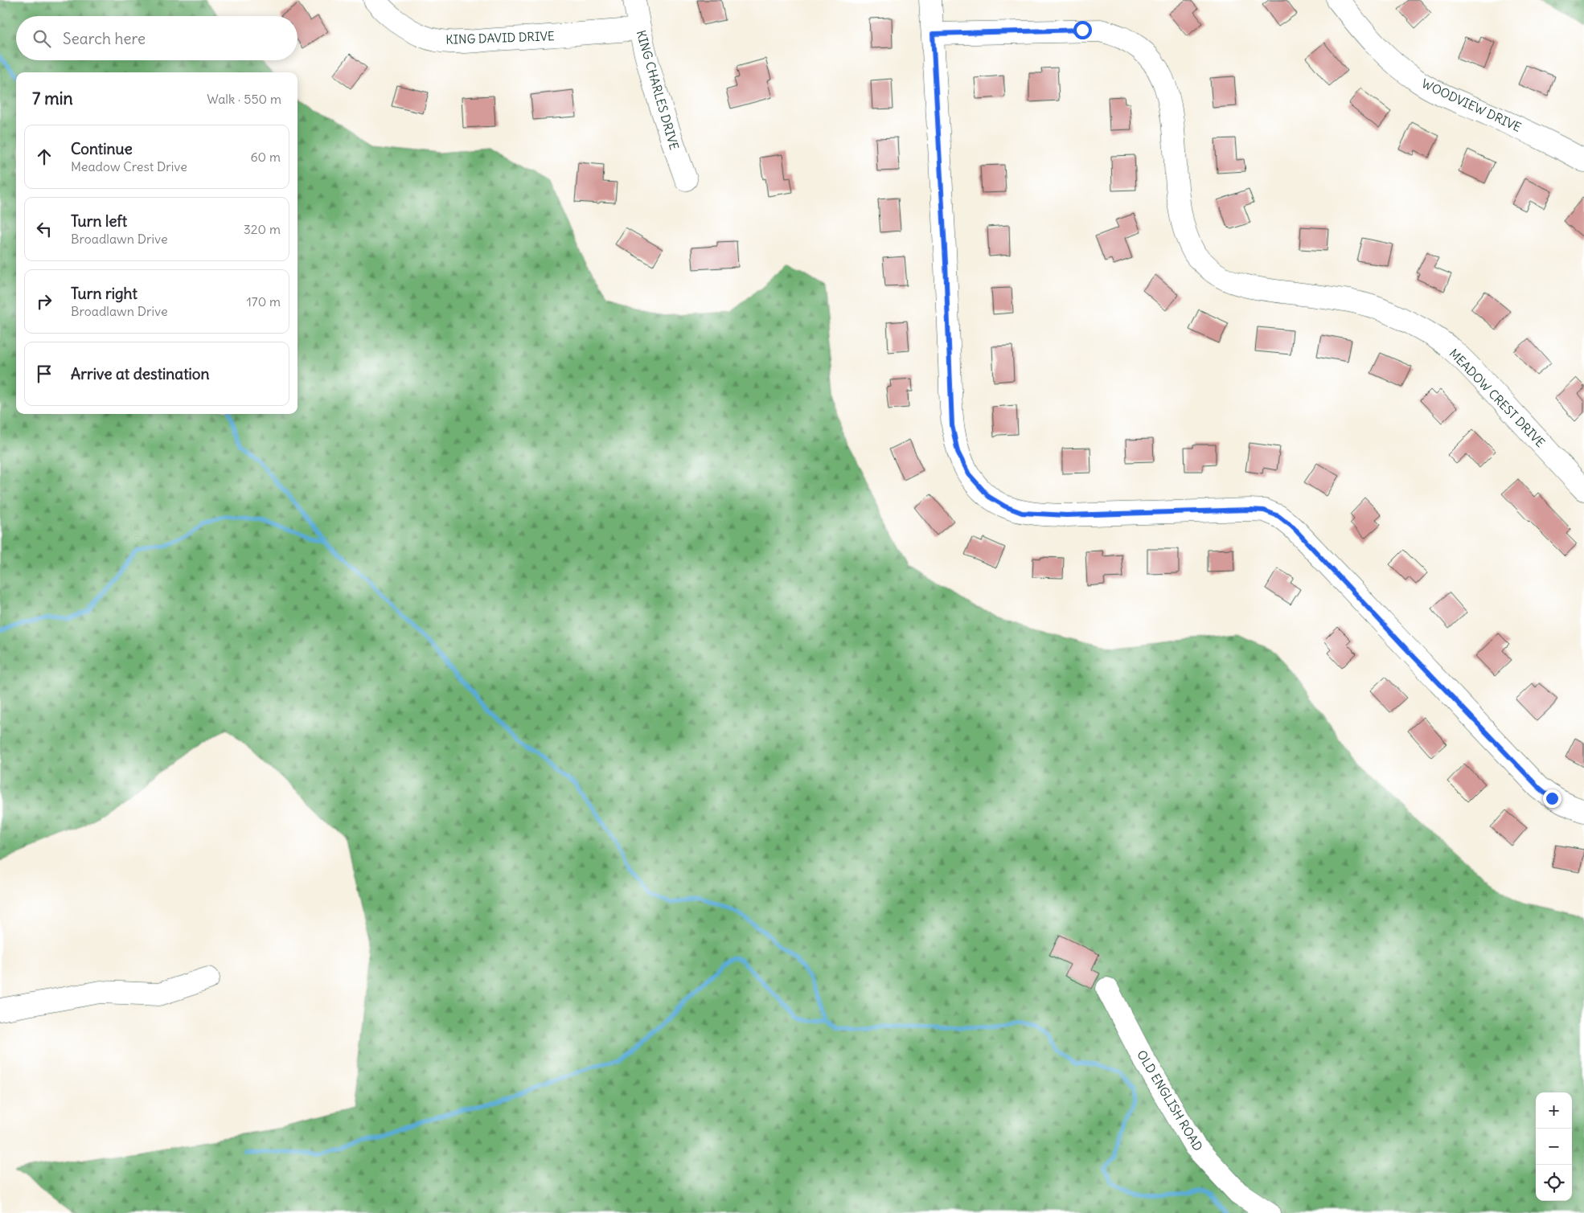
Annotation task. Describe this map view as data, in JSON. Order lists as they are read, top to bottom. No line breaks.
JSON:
{"streets":{"street":["KING DAVID DRIVE","KING CHARLES DRIVE","WOODVIEW DRIVE","MEADOW CREST DRIVE","OLD ENGLISH ROAD"]},"crossings":[["KING DAVID DRIVE","KING CHARLES DRIVE"]],"page":{"search":"Search here","heading":["7 min","Walk · 550 m"],"list":[["Continue","Meadow Crest Drive","60 m"],["Turn left","Broadlawn Drive","320 m"],["Turn right","Broadlawn Drive","170 m"],"Arrive at destination"],"map_buttons":["+","−"]}}
